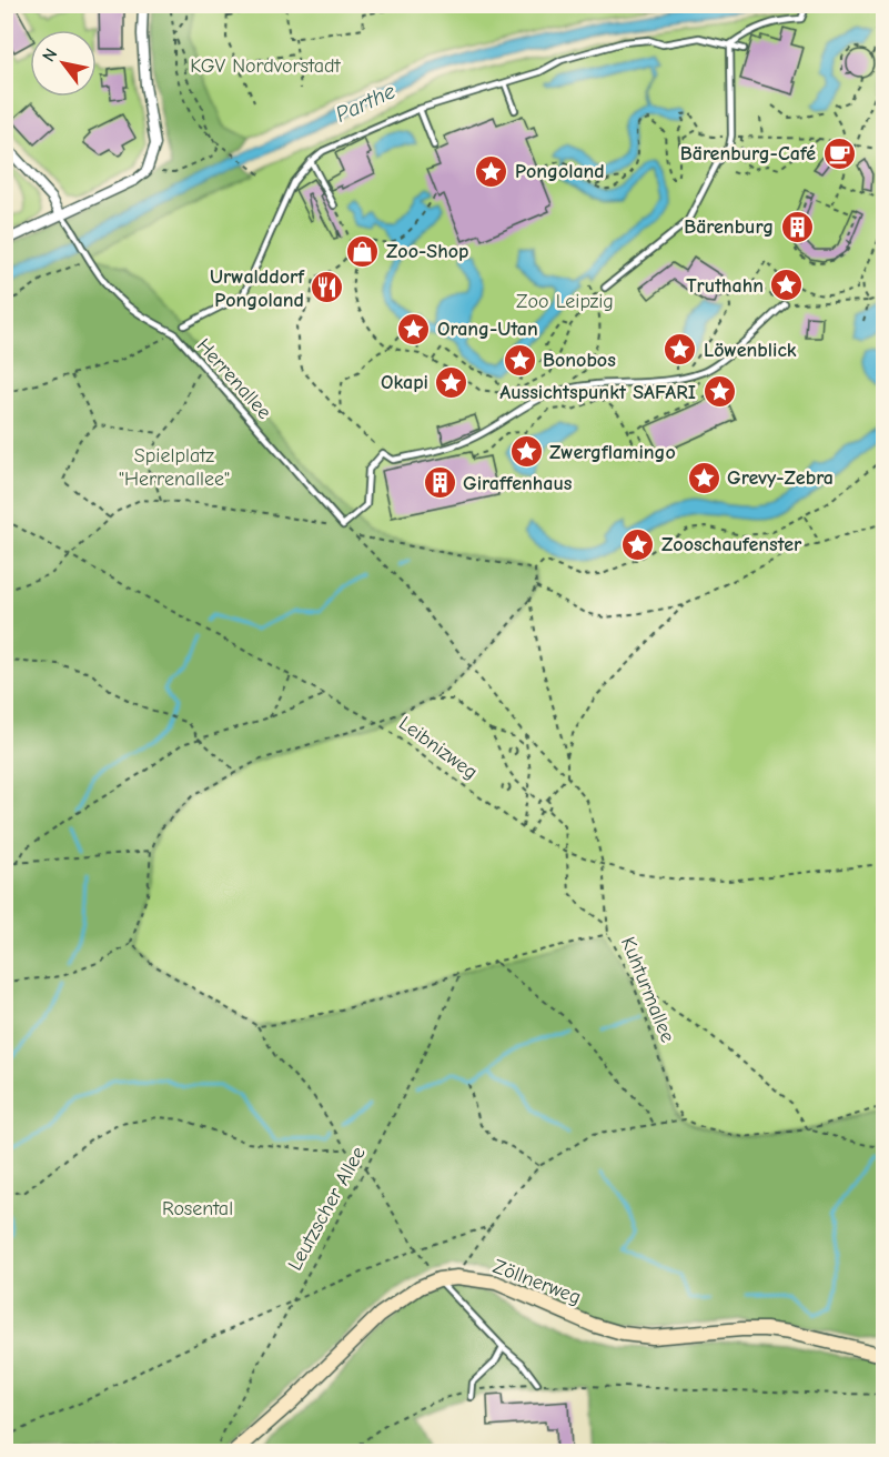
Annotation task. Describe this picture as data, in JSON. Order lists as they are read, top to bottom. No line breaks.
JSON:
{"streets":{"main road":["Zöllnerweg"],"lane":["Herrenallee"],"path":["Leibnizweg","Kuhturmallee","Leutzscher Allee"]},"crossings":[["Leibnizweg","Kuhturmallee"]],"water":["Parthe"],"parks":["KGV Nordvorstadt","Zoo Leipzig","Spielplatz \"Herrenallee\"","Rosental"],"places":{"cafe":["Bärenburg-Café"],"place":["Pongoland","Truthahn","Orang-Utan","Löwenblick","Bonobos","Okapi","Aussichtspunkt SAFARI","Zwergflamingo","Grevy-Zebra","Zooschaufenster"],"building":["Bärenburg","Giraffenhaus"],"shop":["Zoo-Shop"],"restaurant":["Urwalddorf Pongoland"]},"north":"top left"}
